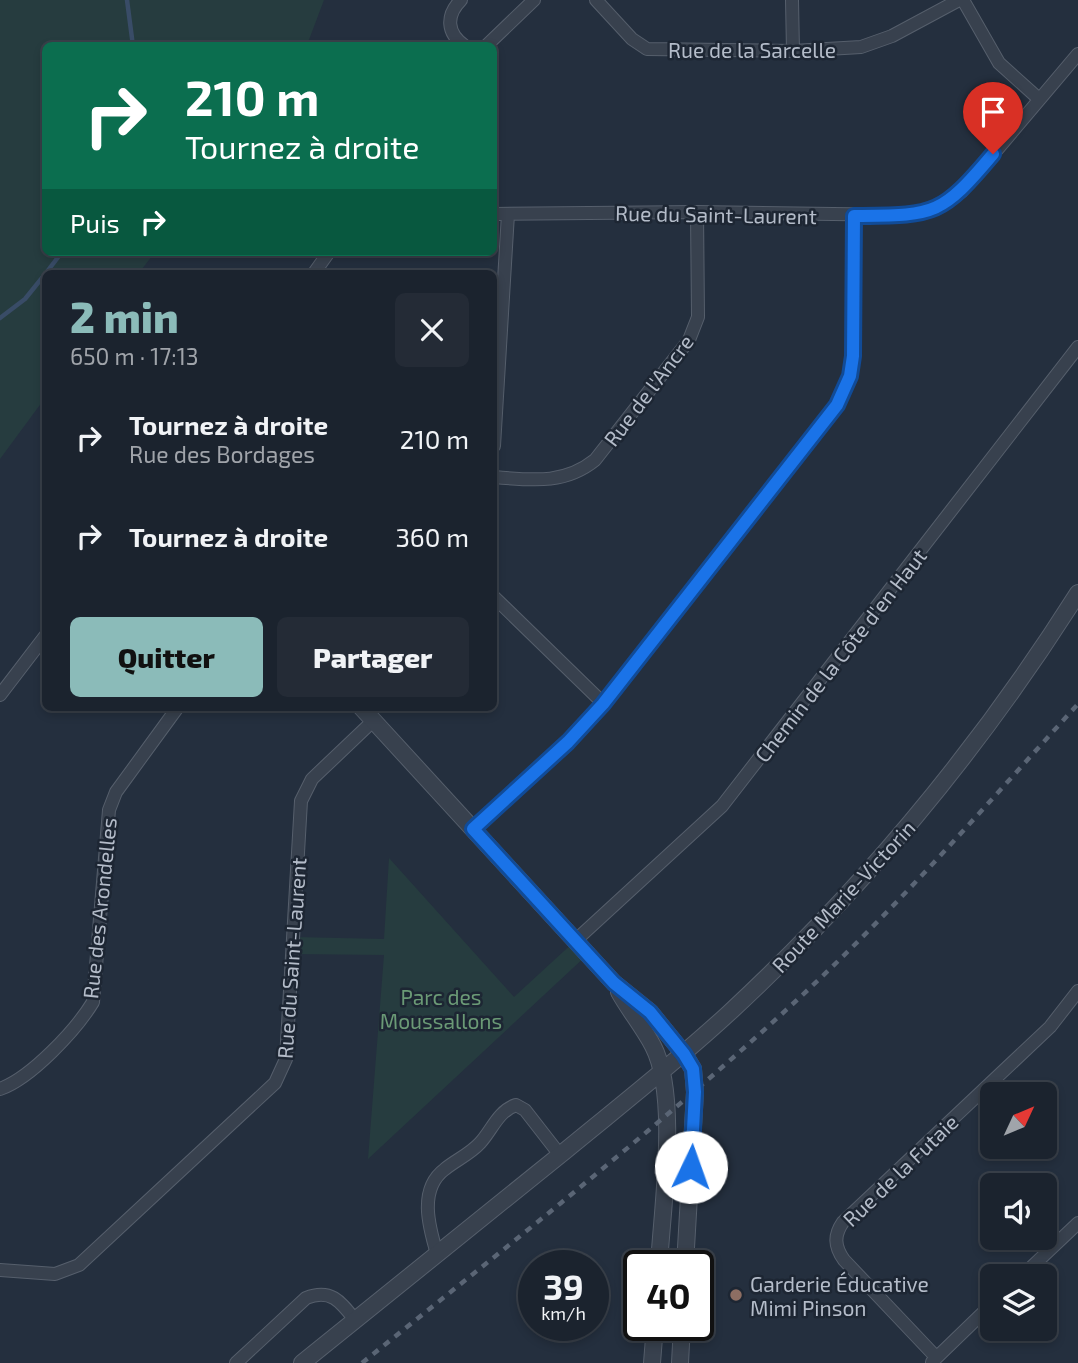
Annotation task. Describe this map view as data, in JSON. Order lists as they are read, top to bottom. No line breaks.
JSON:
{"streets":{"street":["Rue de la Sarcelle","Rue du Saint-Laurent","Rue de l'Ancre","Chemin de la Côte d'en Haut","Route Marie-Victorin","Rue des Arondelles","Rue de la Futaie"]},"crossings":[["Rue du Saint-Laurent","Rue de l'Ancre"]],"parks":["Parc des Moussallons"],"places":["Garderie Éducative Mimi Pinson"],"north":"top right","page":{"turn":["210 m","Tournez à droite"],"then":"Puis","heading":["2 min","650 m · 17:13"],"list":[{"name":"Tournez à droite","note":"Rue des Bordages","value":"210 m"},{"name":"Tournez à droite","value":"360 m"}],"buttons":["Quitter","Partager"],"speed":"39 km/h","limit":"40"}}
